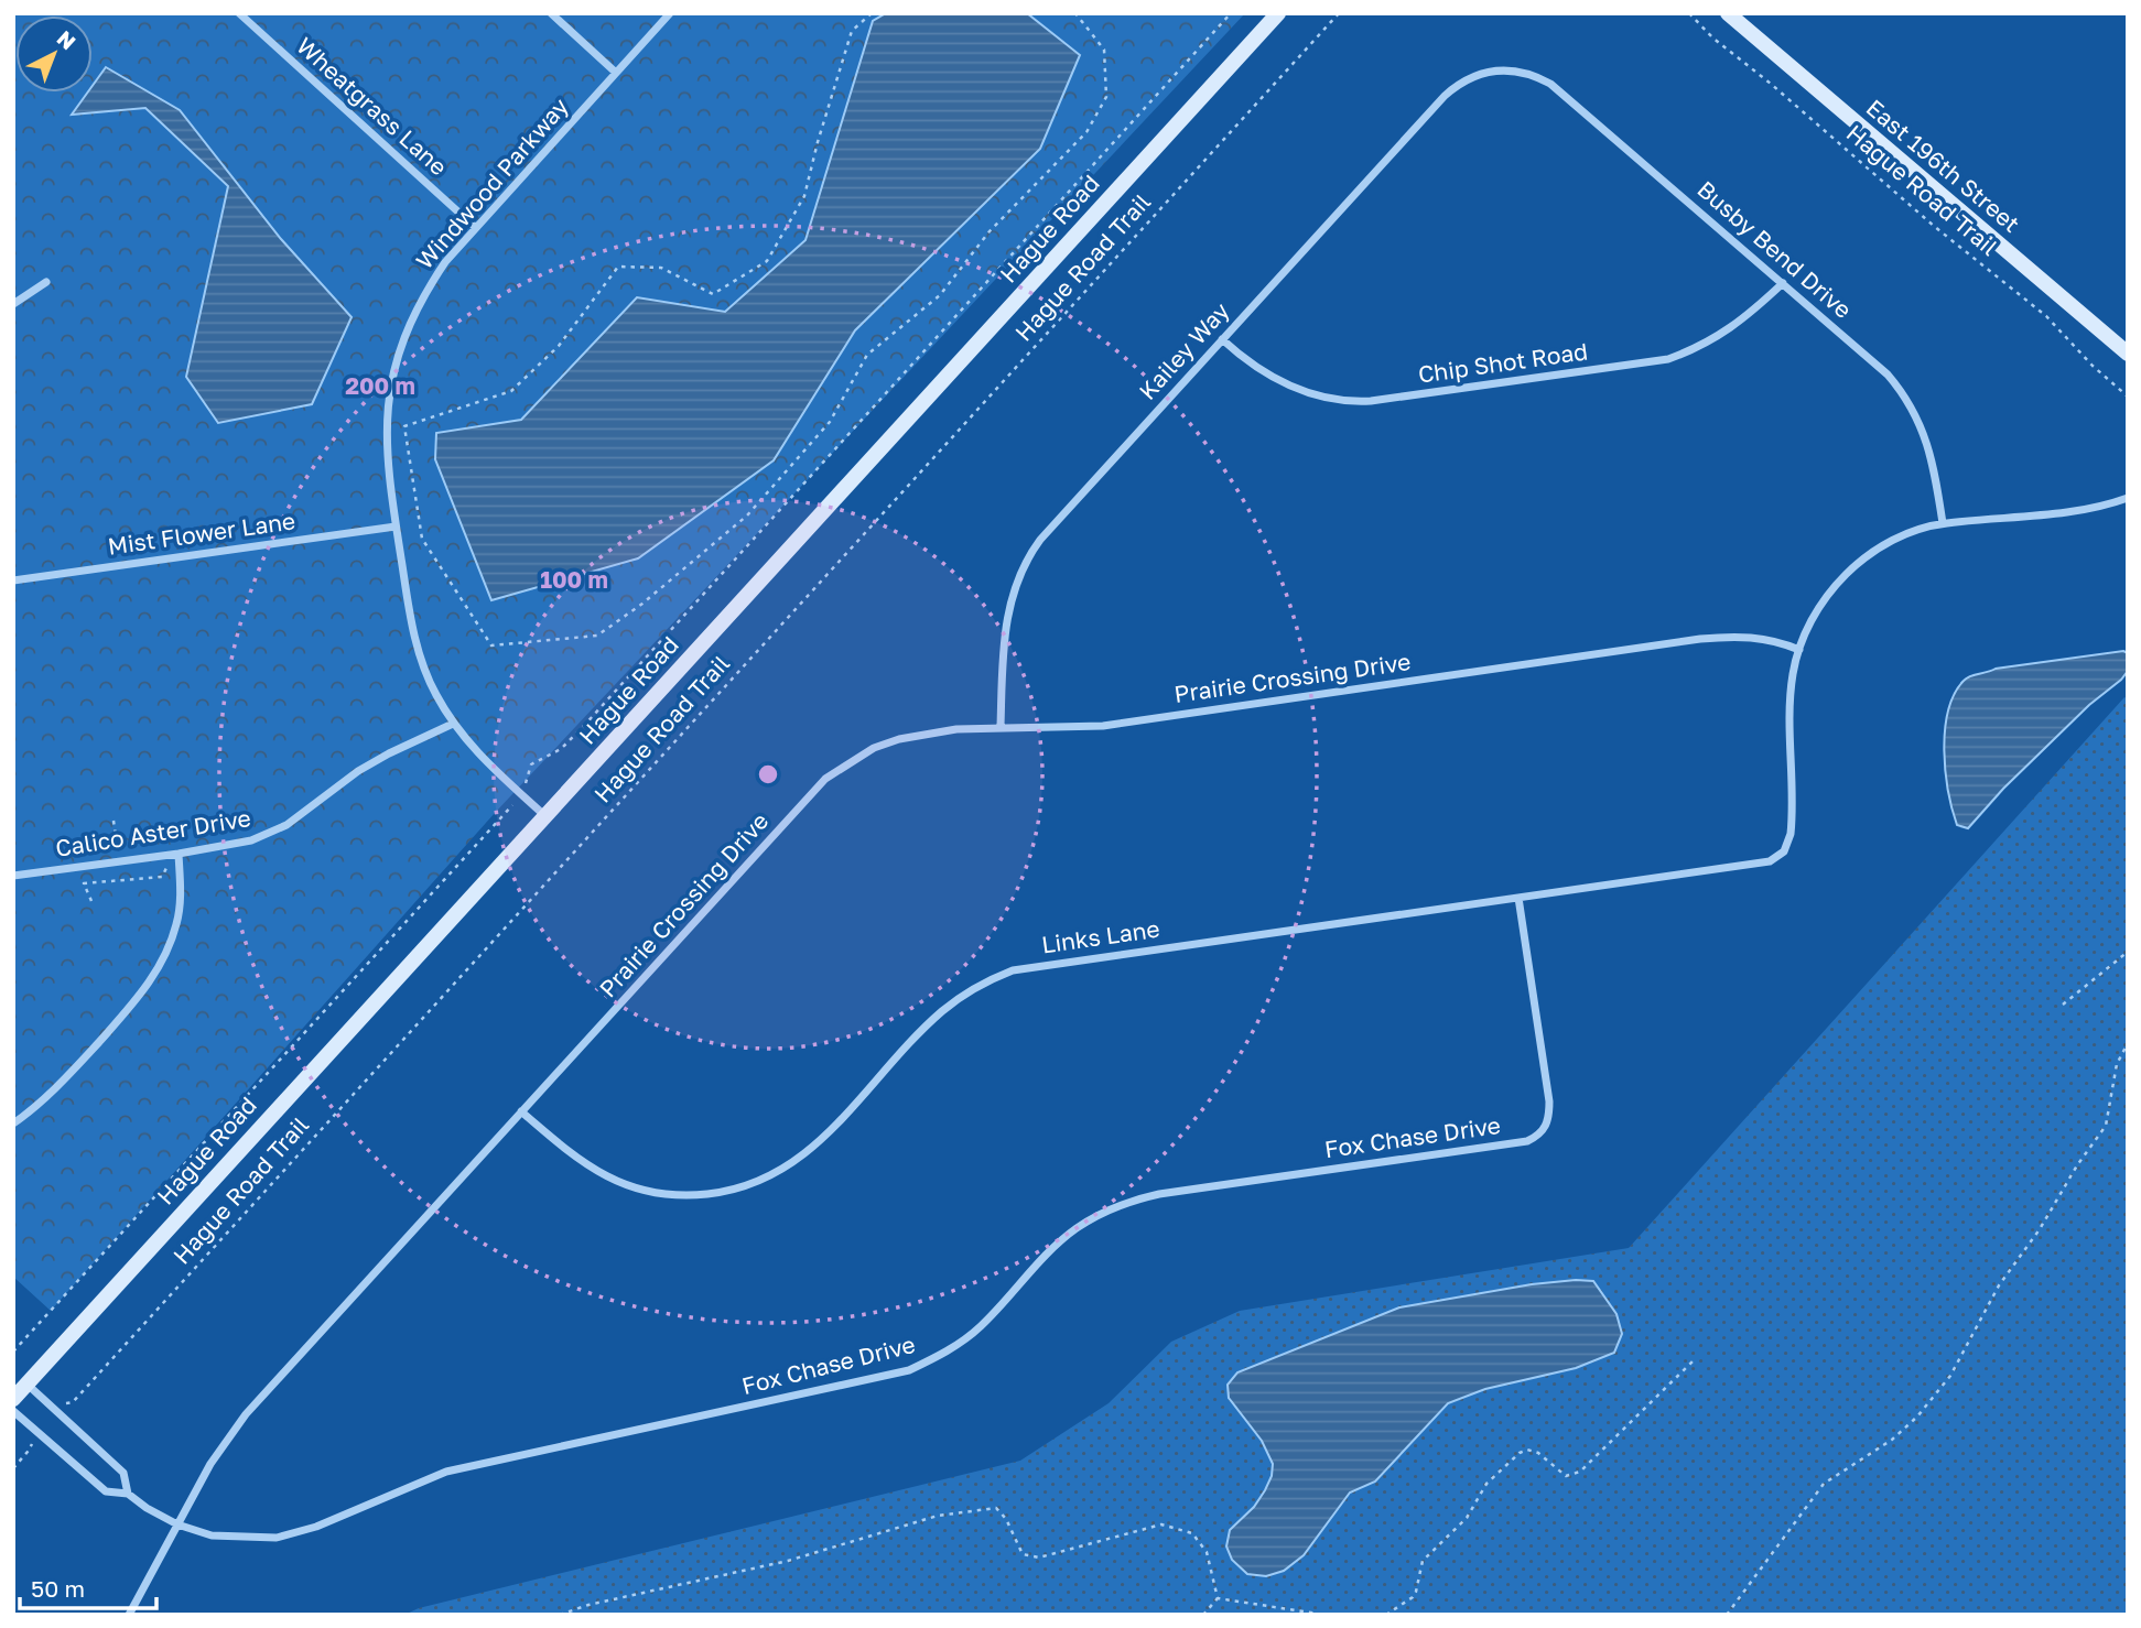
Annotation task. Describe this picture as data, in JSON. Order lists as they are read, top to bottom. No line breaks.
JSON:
{"streets":{"main road":["East 196th Street","Hague Road"],"street":["Wheatgrass Lane","Windwood Parkway","Busby Bend Drive","Kailey Way","Chip Shot Road","Mist Flower Lane","Prairie Crossing Drive","Calico Aster Drive","Links Lane","Fox Chase Drive"],"path":["Hague Road Trail"]},"crossings":[["Wheatgrass Lane","Windwood Parkway"],["Windwood Parkway","Hague Road"],["Windwood Parkway","Mist Flower Lane"],["Windwood Parkway","Calico Aster Drive"],["Hague Road Trail","Fox Chase Drive"],["Hague Road","Fox Chase Drive"],["Busby Bend Drive","Kailey Way"],["Busby Bend Drive","Chip Shot Road"],["Kailey Way","Chip Shot Road"],["Kailey Way","Prairie Crossing Drive"],["Prairie Crossing Drive","Links Lane"],["Prairie Crossing Drive","Fox Chase Drive"],["Links Lane","Fox Chase Drive"]],"scale_bar":"50 m","north":"top right","rings":["200 m","100 m"]}
